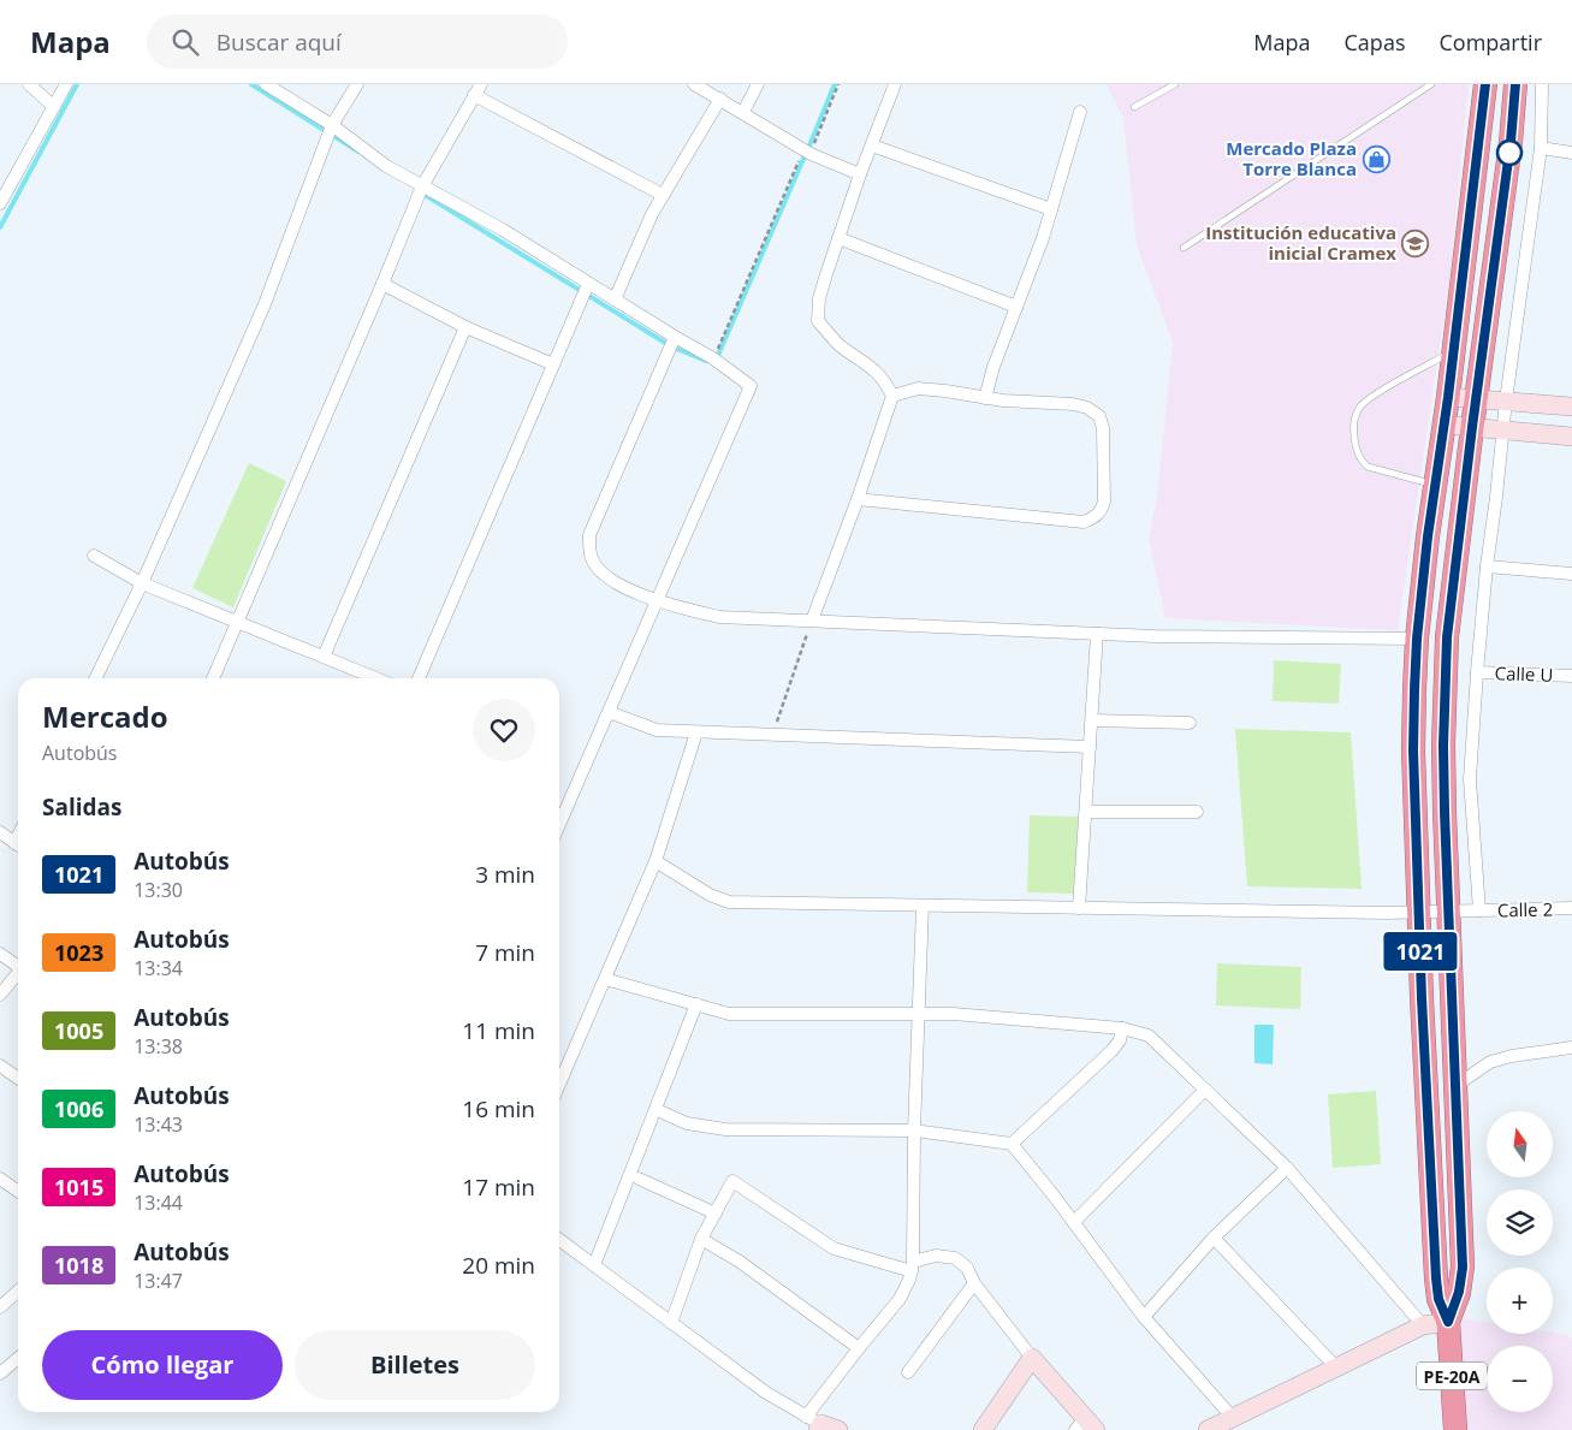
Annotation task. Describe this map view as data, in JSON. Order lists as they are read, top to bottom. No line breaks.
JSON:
{"streets":{"highway":["PE-20A"],"street":["Calle U","Calle 2"]},"crossings":[["Calle 2","PE-20A"]],"places":{"shop":["Mercado Plaza Torre Blanca"],"school or university":["Institución educativa inicial Cramex"]},"lines":["bus line 1021"],"north":"top","page":{"header":"Mapa","search":"Buscar aquí","nav":["Mapa","Capas","Compartir"],"on_map":"1021","heading":[["Mercado","Autobús"],"Salidas"],"list":[{"mark":"1021","name":"Autobús","note":"13:30","value":"3 min"},{"mark":"1023","name":"Autobús","note":"13:34","value":"7 min"},{"mark":"1005","name":"Autobús","note":"13:38","value":"11 min"},{"mark":"1006","name":"Autobús","note":"13:43","value":"16 min"},{"mark":"1015","name":"Autobús","note":"13:44","value":"17 min"},{"mark":"1018","name":"Autobús","note":"13:47","value":"20 min"}],"map_buttons":["+","−"],"buttons":["Cómo llegar","Billetes"]}}
